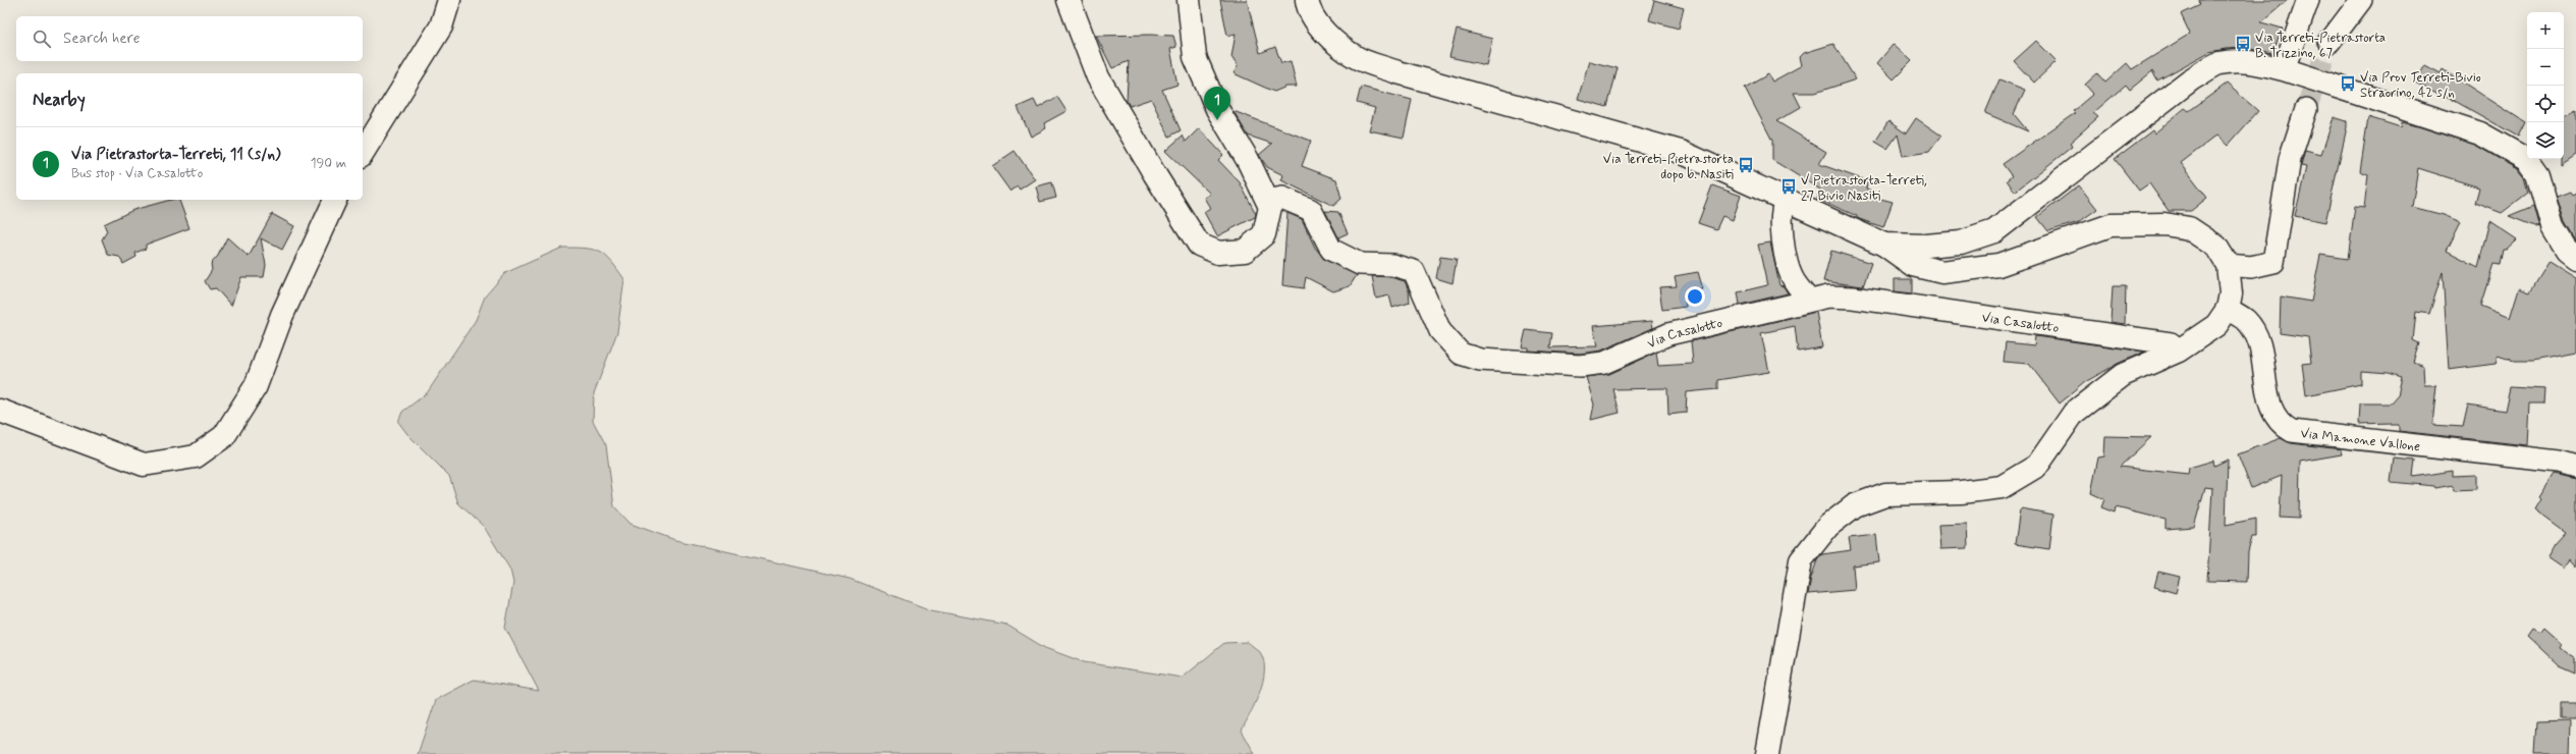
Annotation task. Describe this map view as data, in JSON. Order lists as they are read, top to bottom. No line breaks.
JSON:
{"streets":{"street":["Via Casalotto","Via Mamone Vallone"]},"places":{"bus stop":["Via Terreti-Pietrastorta B. Trizzino, 67","Via Prov Terreti-Bivio Straorino, 42 s/n","Via Terreti-Pietrastorta dopo b. Nasiti","V Pietrastorta-Terreti, 27 Bivio Nasiti"]},"page":{"map_buttons":["+","−"],"search":"Search here","heading":"Nearby","pins":"1","list":[{"mark":"1","name":"Via Pietrastorta-Terreti, 11 (s/n)","note":"Bus stop · Via Casalotto","value":"190 m"}]}}
